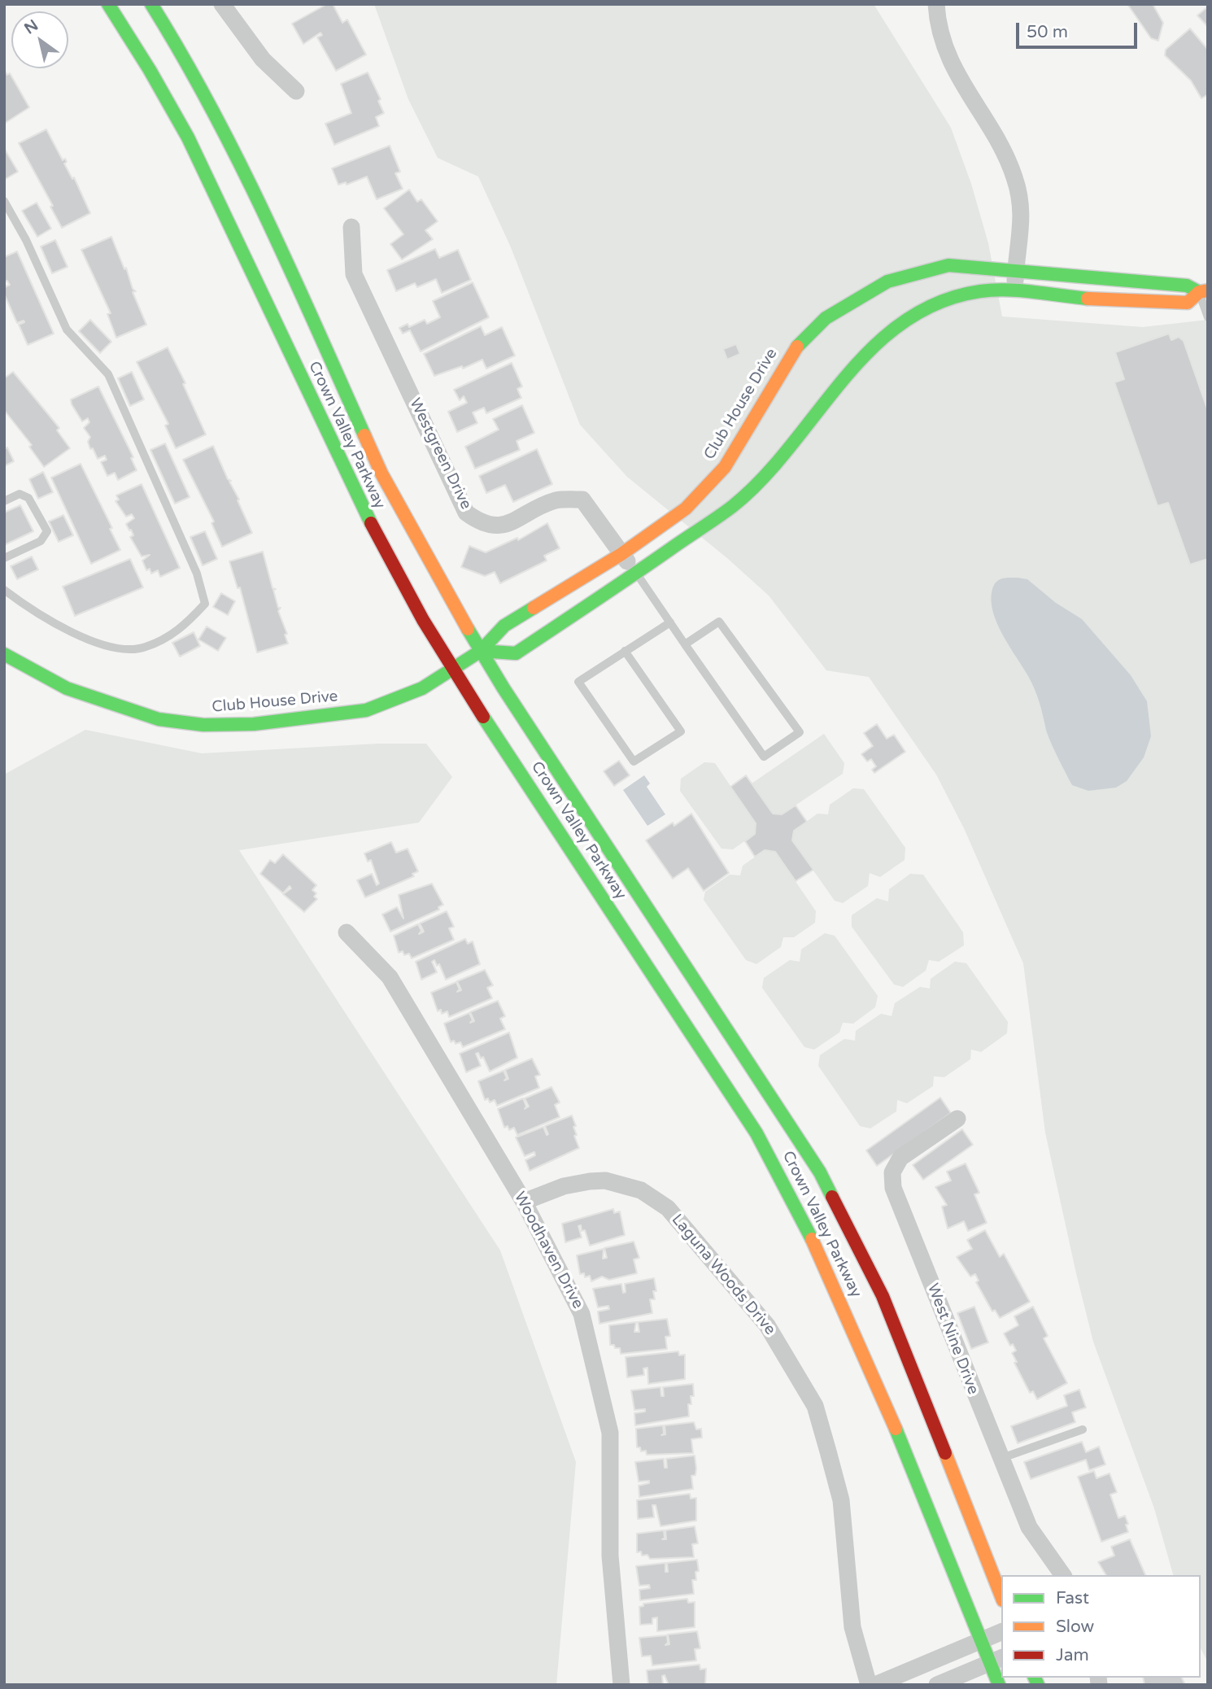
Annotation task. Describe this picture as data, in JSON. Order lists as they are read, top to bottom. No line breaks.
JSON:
{"streets":{"main road":["Club House Drive","Crown Valley Parkway"],"street":["Westgreen Drive","Woodhaven Drive","Laguna Woods Drive","West Nine Drive"]},"crossings":[["Club House Drive","Crown Valley Parkway"],["Club House Drive","Westgreen Drive"],["Woodhaven Drive","Laguna Woods Drive"]],"legend":["Fast","Slow","Jam"],"scale_bar":"50 m","north":"top left"}
